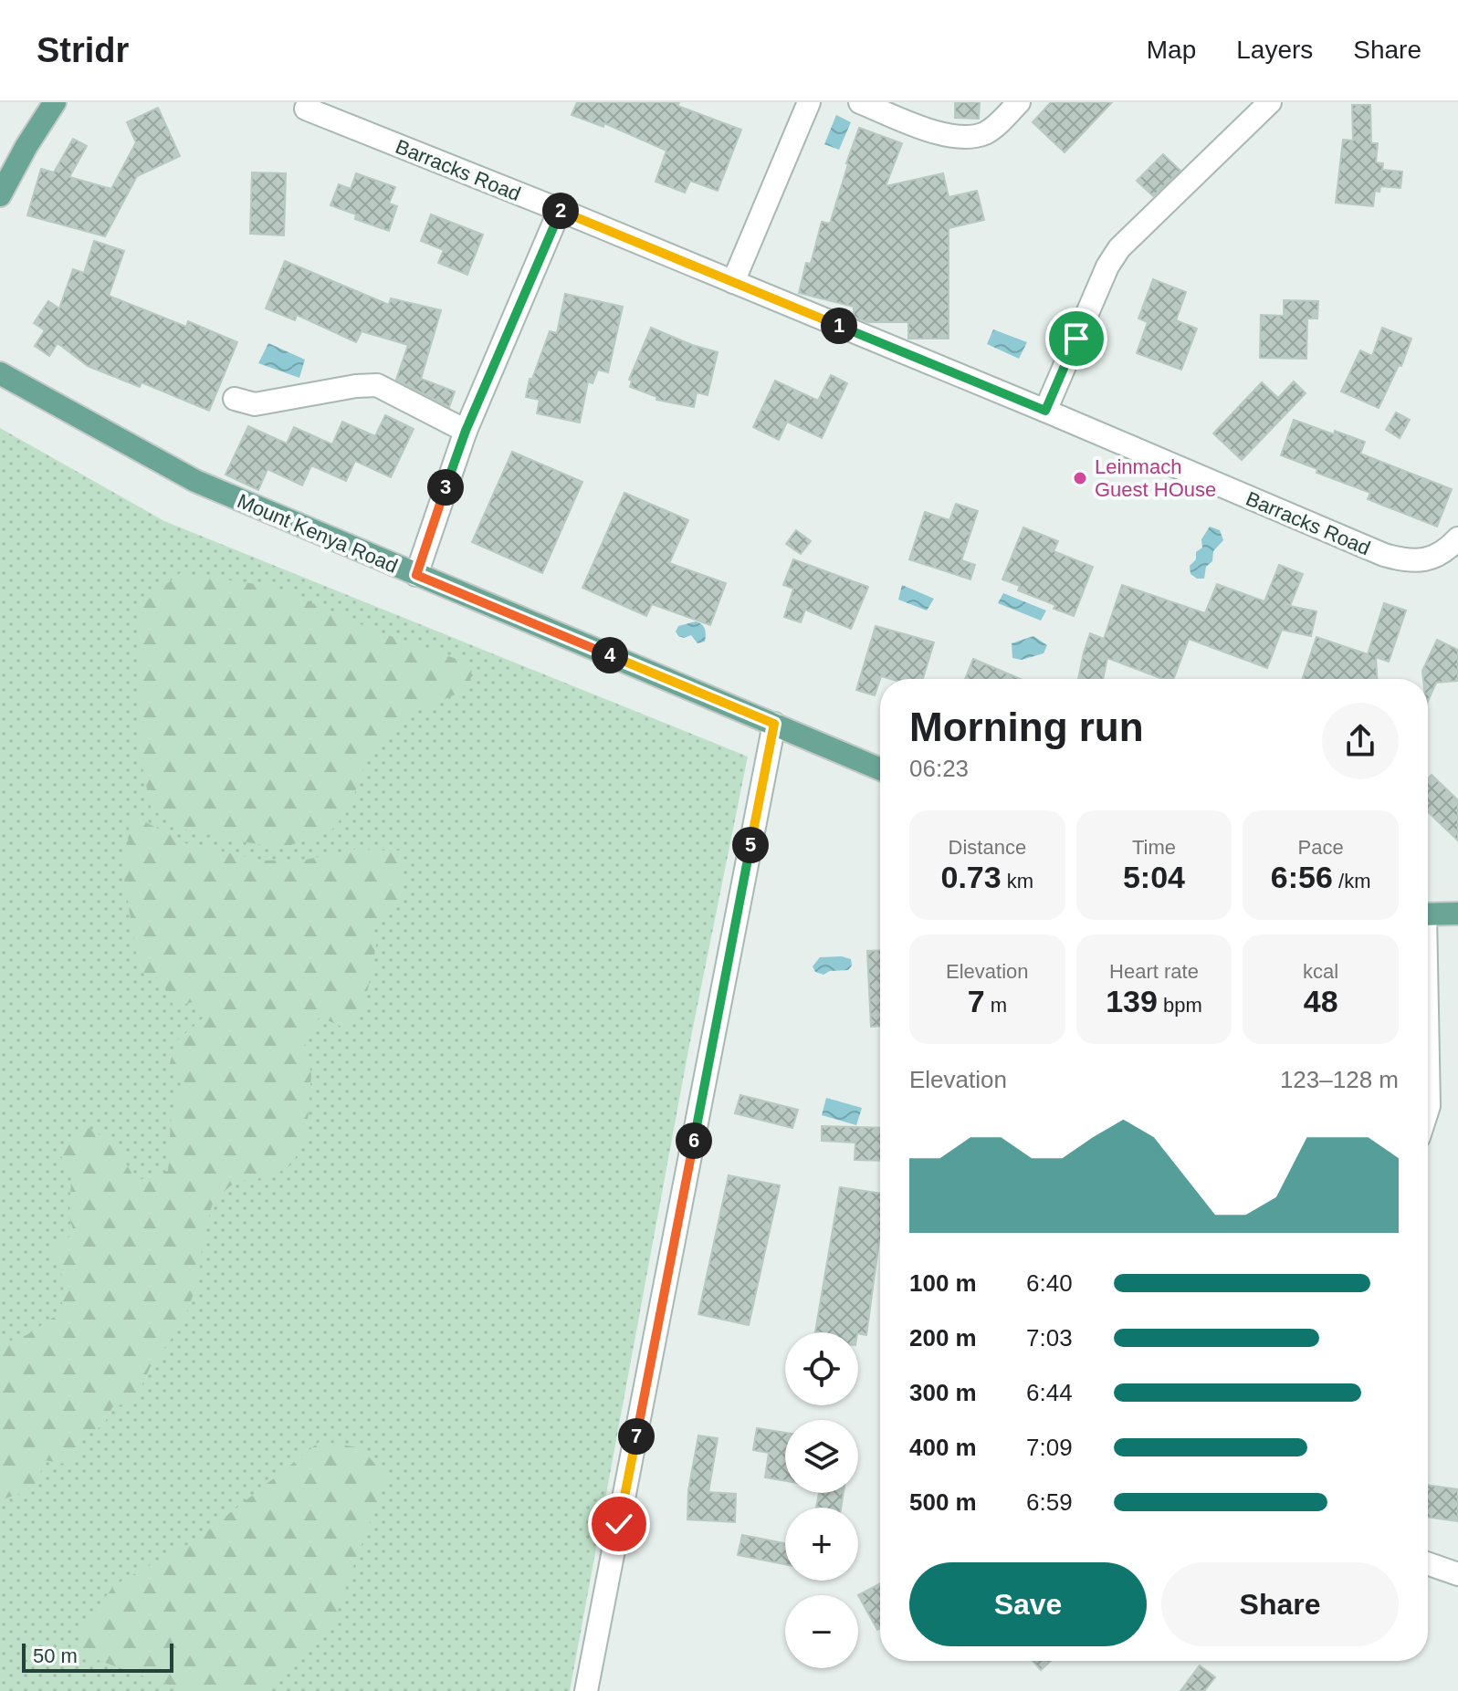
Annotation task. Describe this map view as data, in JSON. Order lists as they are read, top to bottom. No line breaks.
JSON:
{"streets":{"main road":["Mount Kenya Road"],"street":["Barracks Road"]},"places":["Leinmach Guest HOuse"],"scale_bar":"50 m","page":{"header":"Stridr","nav":["Map","Layers","Share"],"pins":["2","1","3","4","5","6","7"],"heading":["Morning run","06:23"],"stats":[["Distance","0.73 km"],["Time","5:04"],["Pace","6:56 /km"],["Elevation","7 m"],["Heart rate","139 bpm"],["kcal","48"]],"chart":["Elevation","123–128 m"],"list":[{"name":"100 m","note":"6:40"},{"name":"200 m","note":"7:03"},{"name":"300 m","note":"6:44"},{"name":"400 m","note":"7:09"},{"name":"500 m","note":"6:59"}],"map_buttons":["+","−"],"buttons":["Save","Share"],"scale":"50 m"}}
